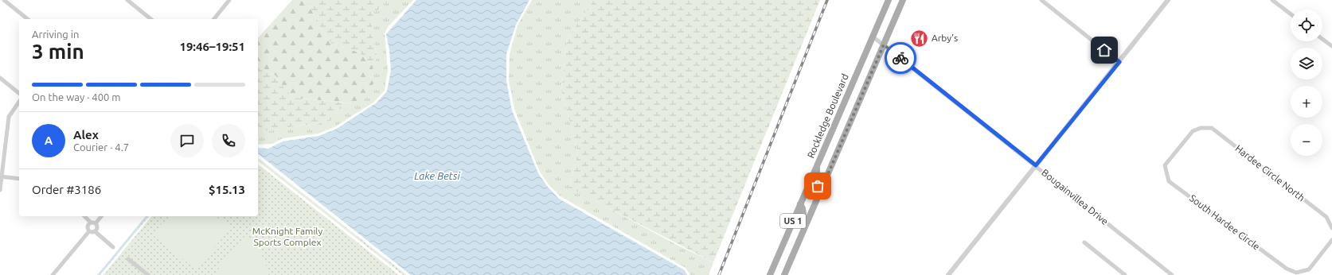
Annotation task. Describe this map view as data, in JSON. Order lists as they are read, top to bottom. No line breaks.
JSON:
{"streets":{"main road":["Rockledge Boulevard","US 1"],"street":["Hardee Circle North","Bougainvillea Drive","South Hardee Circle"]},"crossings":[["Rockledge Boulevard","Bougainvillea Drive"],["Hardee Circle North","South Hardee Circle"],["Bougainvillea Drive","US 1"]],"water":["Lake Betsi"],"parks":["McKnight Family Sports Complex"],"places":{"restaurant":["Arby's"]},"page":{"map_buttons":["+","−"],"heading":["3 min","Arriving in","19:46–19:51"],"panel":["Alex","Courier · 4.7","Order #3186","$15.13"],"bar":"On the way · 400 m","round":"A"}}
